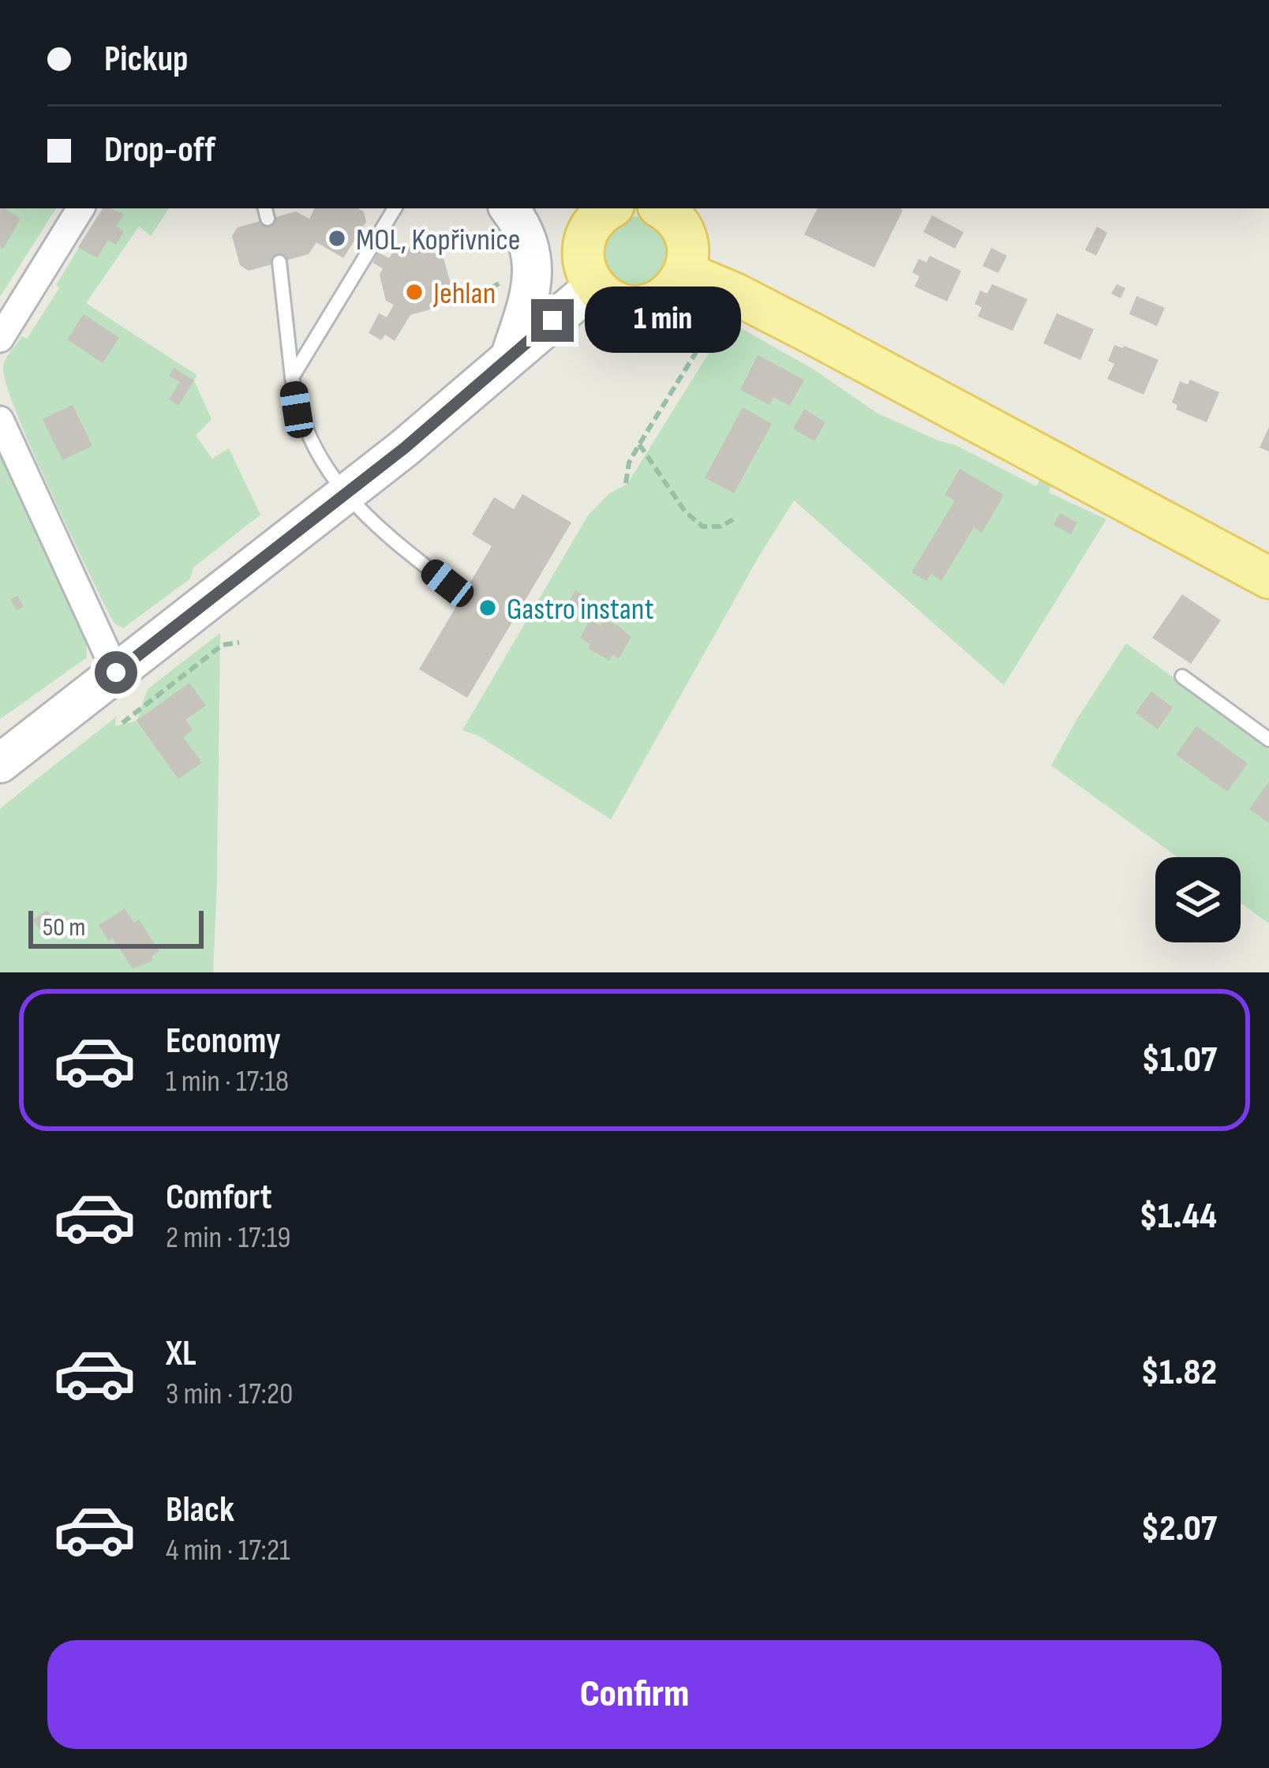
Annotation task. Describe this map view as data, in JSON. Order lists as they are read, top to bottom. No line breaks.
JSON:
{"places":["MOL, Kopřivnice","Jehlan","Gastro instant"],"scale_bar":"50 m","page":{"banner":["Pickup","Drop-off"],"bubble":"1 min","scale":"50 m","list":[{"name":"Economy","note":"1 min · 17:18","value":"$1.07"},{"name":"Comfort","note":"2 min · 17:19","value":"$1.44"},{"name":"XL","note":"3 min · 17:20","value":"$1.82"},{"name":"Black","note":"4 min · 17:21","value":"$2.07"}],"buttons":"Confirm"}}
